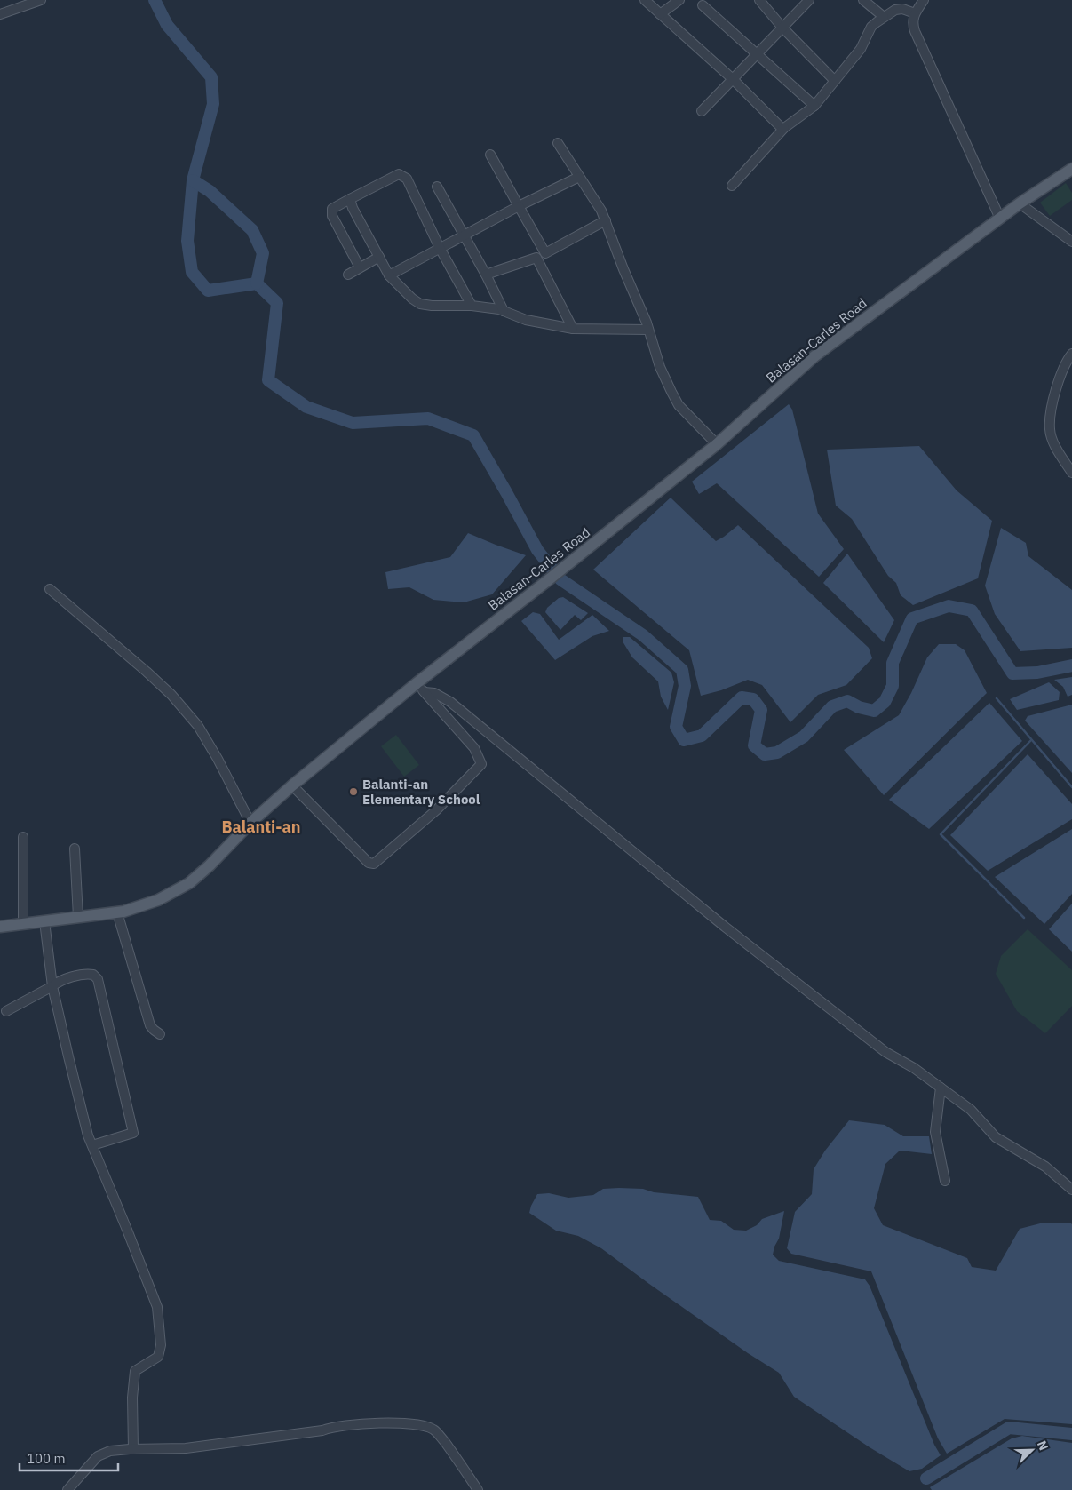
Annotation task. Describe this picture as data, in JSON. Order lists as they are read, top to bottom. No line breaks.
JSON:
{"streets":{"main road":["Balasan-Carles Road"]},"districts":["Balanti-an"],"places":["Balanti-an Elementary School"],"scale_bar":"100 m","north":"top right"}
